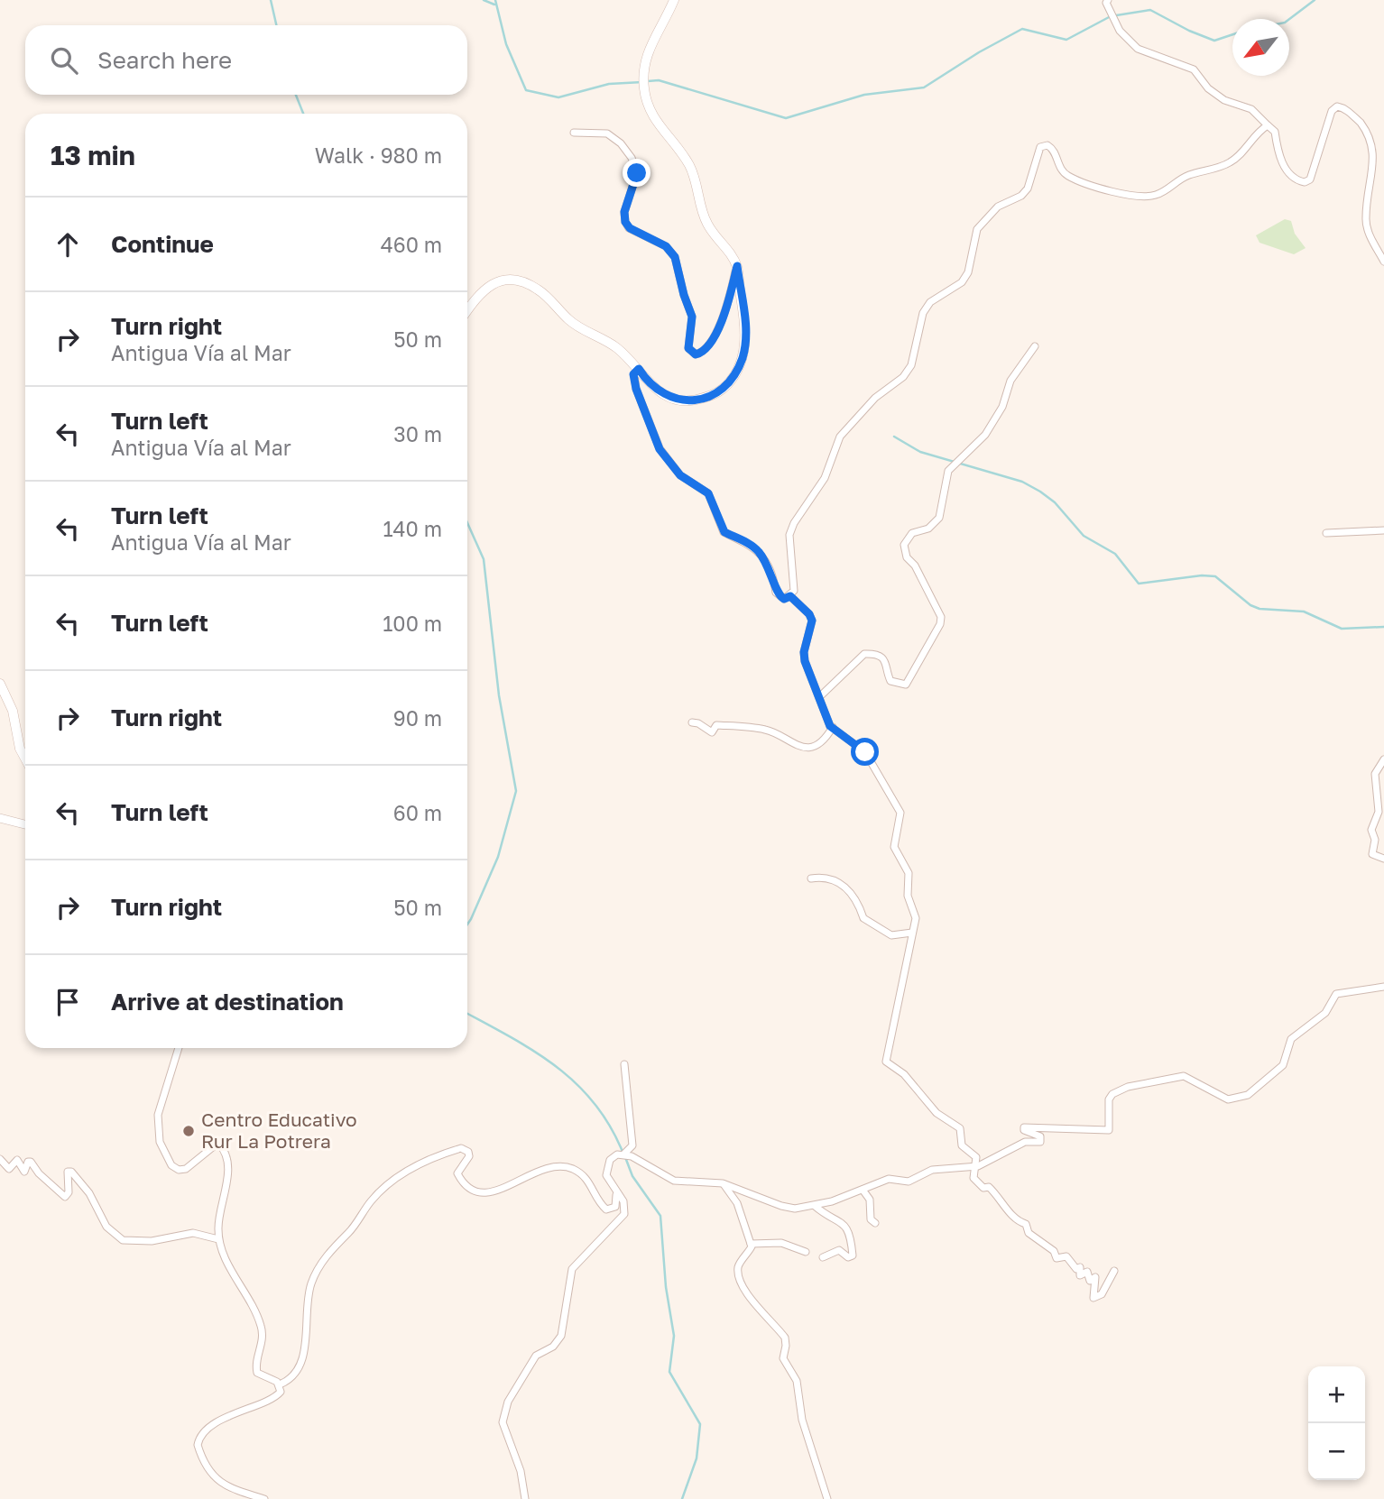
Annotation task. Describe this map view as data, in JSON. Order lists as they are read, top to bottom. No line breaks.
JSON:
{"places":["Centro Educativo Rur La Potrera"],"north":"bottom left","page":{"search":"Search here","heading":["13 min","Walk · 980 m"],"list":[["Continue","460 m"],["Turn right","Antigua Vía al Mar","50 m"],["Turn left","Antigua Vía al Mar","30 m"],["Turn left","Antigua Vía al Mar","140 m"],["Turn left","100 m"],["Turn right","90 m"],["Turn left","60 m"],["Turn right","50 m"],"Arrive at destination"],"map_buttons":["+","−"]}}
